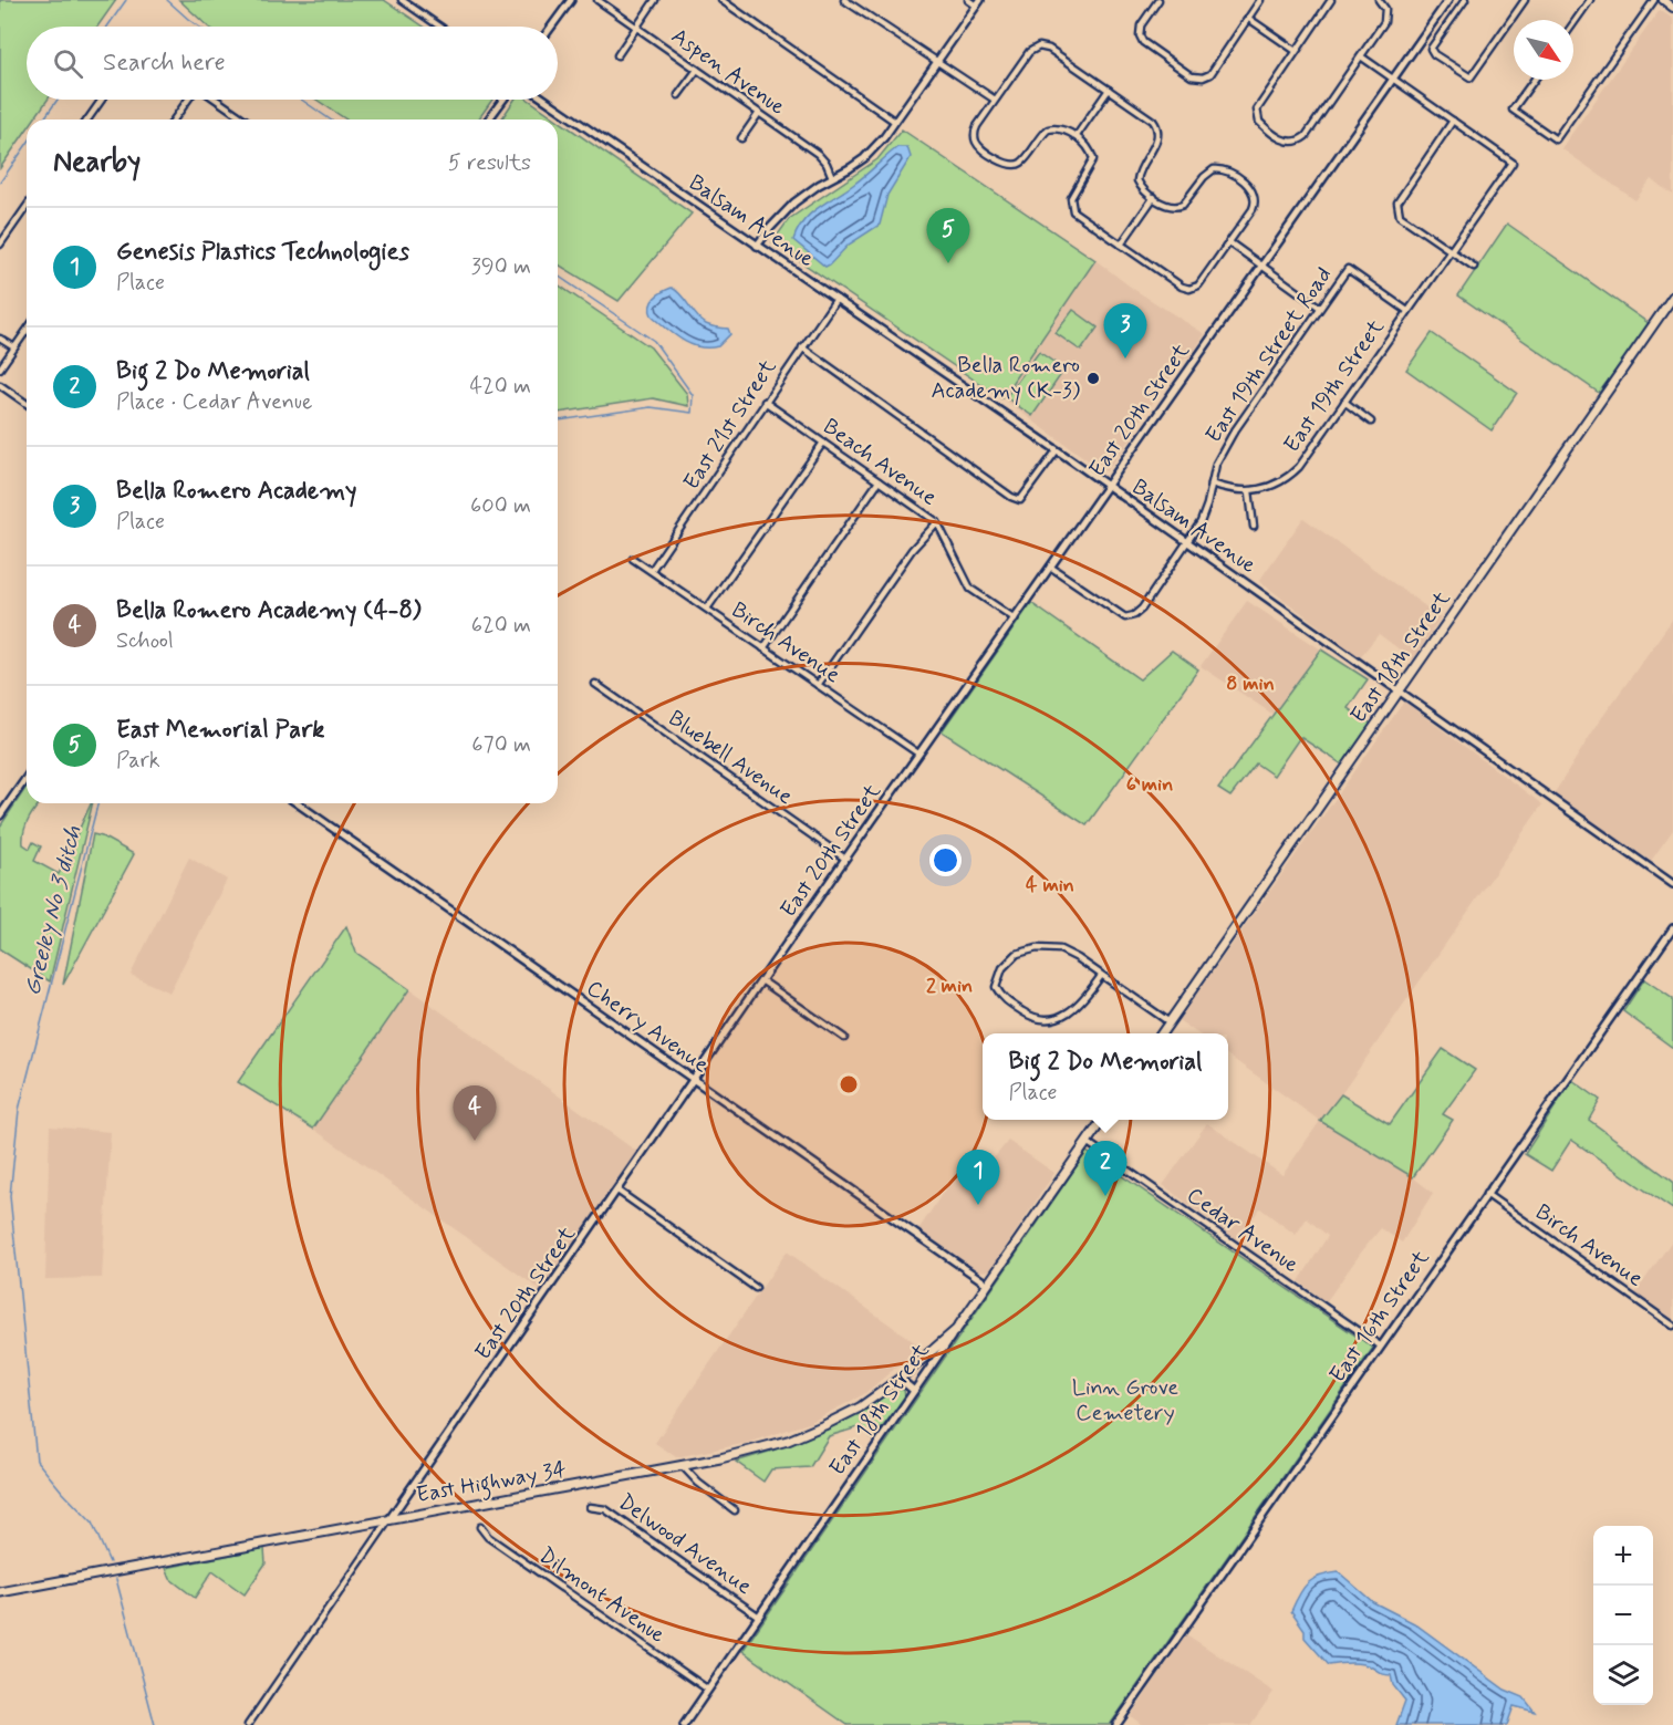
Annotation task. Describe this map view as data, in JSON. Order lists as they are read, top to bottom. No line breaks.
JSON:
{"streets":{"main road":["East 18th Street","East Highway 34"],"street":["Aspen Avenue","Balsam Avenue","East 19th Street Road","East 19th Street","East 20th Street","East 21st Street","Beach Avenue","Birch Avenue","Bluebell Avenue","Cherry Avenue","Cedar Avenue","East 16th Street","Delwood Avenue","Dilmont Avenue"]},"crossings":[["Balsam Avenue","East 19th Street Road"],["Balsam Avenue","East 20th Street"],["Balsam Avenue","East 21st Street"],["Balsam Avenue","East 18th Street"],["East 19th Street Road","East 19th Street"],["East 20th Street","Beach Avenue"],["East 20th Street","Birch Avenue"],["East 20th Street","Bluebell Avenue"],["East 20th Street","Cherry Avenue"],["East 20th Street","East Highway 34"],["East 21st Street","Beach Avenue"],["East 21st Street","Birch Avenue"],["Birch Avenue","East 16th Street"],["East 18th Street","Cherry Avenue"],["East 18th Street","Cedar Avenue"],["East 18th Street","East Highway 34"],["East 18th Street","Delwood Avenue"],["East 18th Street","Dilmont Avenue"],["Cedar Avenue","East 16th Street"]],"water":["Greeley No 3 ditch"],"parks":["Linn Grove Cemetery"],"places":["Bella Romero Academy (K-3)"],"north":"bottom right","page":{"search":"Search here","heading":["Nearby","5 results"],"list":[{"mark":"1","name":"Genesis Plastics Technologies","note":"Place","value":"390 m"},{"mark":"2","name":"Big 2 Do Memorial","note":"Place · Cedar Avenue","value":"420 m"},{"mark":"3","name":"Bella Romero Academy","note":"Place","value":"600 m"},{"mark":"4","name":"Bella Romero Academy (4-8)","note":"School","value":"620 m"},{"mark":"5","name":"East Memorial Park","note":"Park","value":"670 m"}],"pins":["5","3","4","2","1"],"popup":["Big 2 Do Memorial","Place"],"map_buttons":["+","−"]},"rings":["8 min","6 min","4 min","2 min"]}
